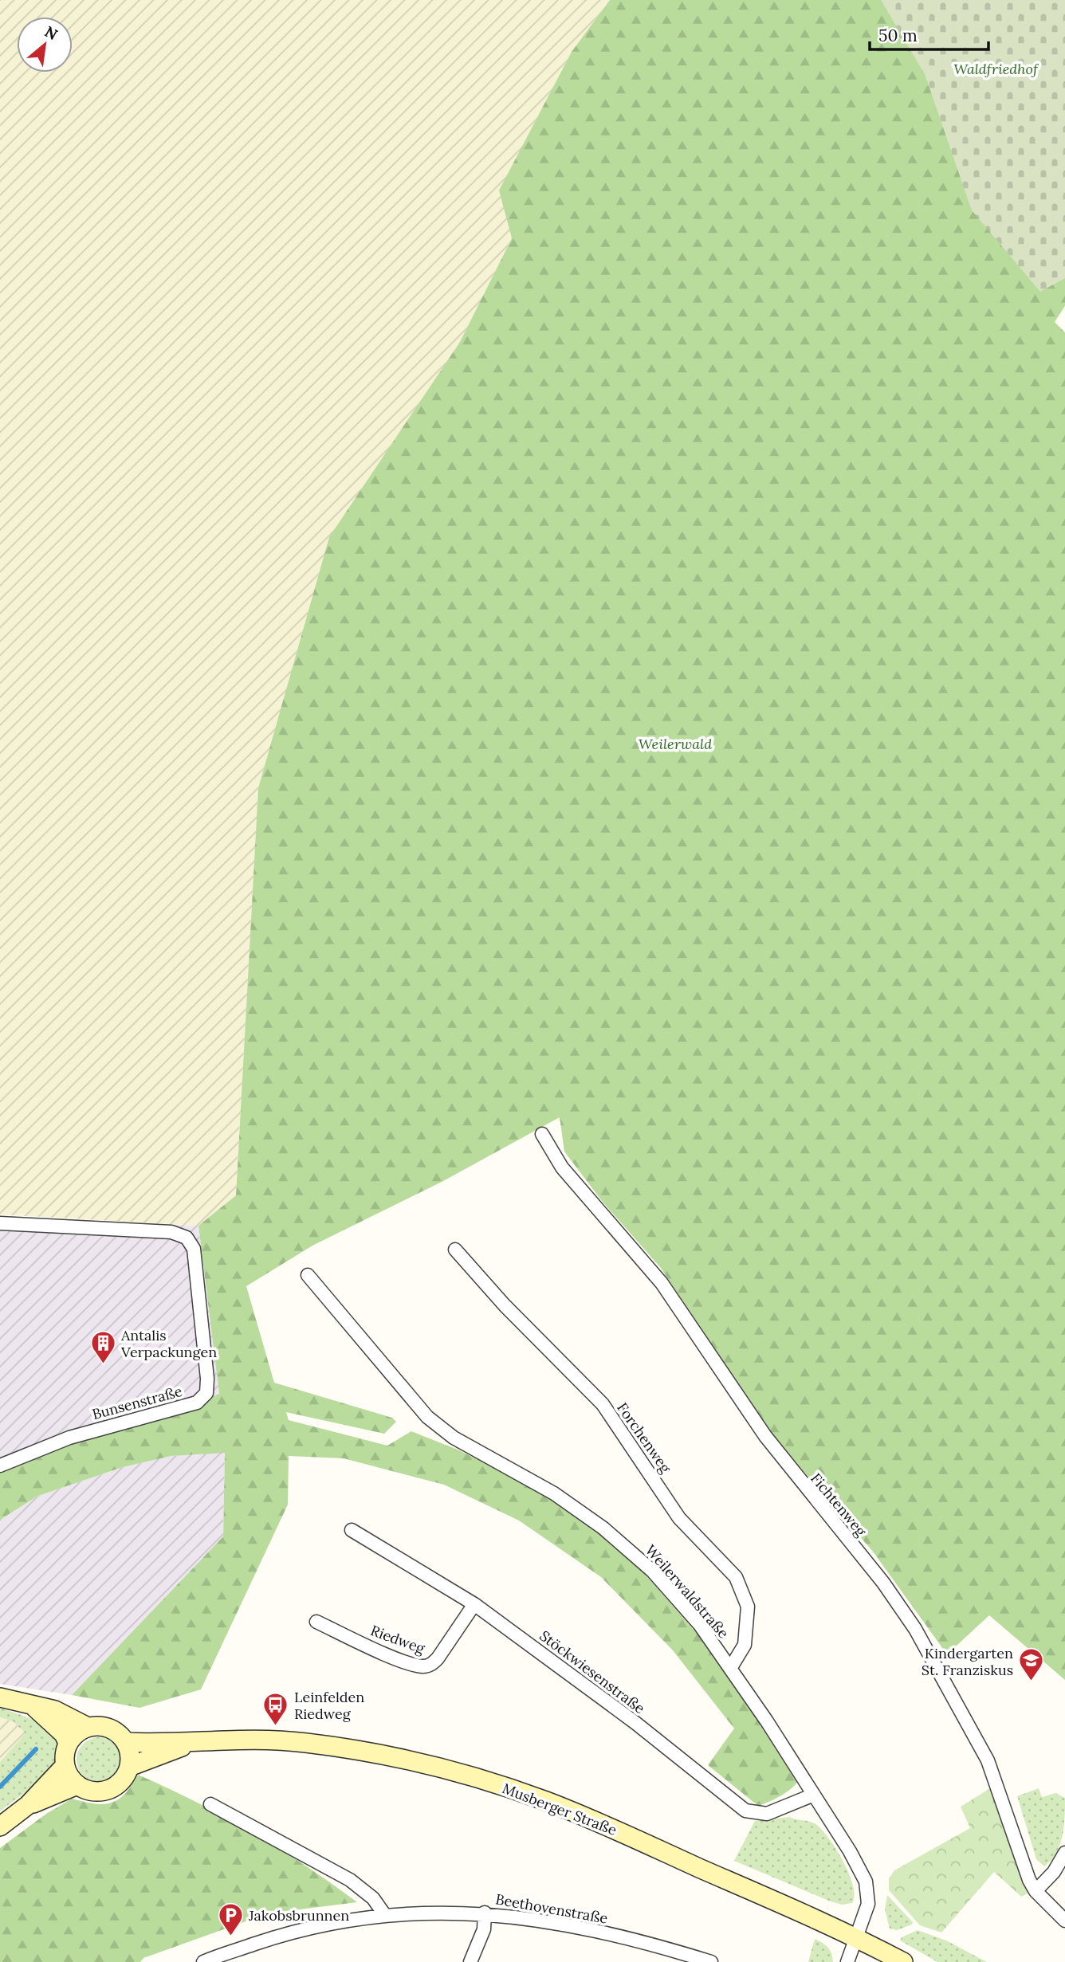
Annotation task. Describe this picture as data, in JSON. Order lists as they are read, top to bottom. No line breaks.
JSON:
{"streets":{"main road":["Musberger Straße"],"street":["Bunsenstraße","Forchenweg","Fichtenweg","Weilerwaldstraße","Riedweg","Stöckwiesenstraße","Beethovenstraße"]},"crossings":[["Forchenweg","Weilerwaldstraße"],["Weilerwaldstraße","Stöckwiesenstraße"],["Weilerwaldstraße","Musberger Straße"],["Riedweg","Stöckwiesenstraße"]],"parks":["Waldfriedhof","Weilerwald"],"places":{"building":["Antalis Verpackungen"],"school or university":["Kindergarten St. Franziskus"],"bus stop":["Leinfelden Riedweg"],"parking":["Jakobsbrunnen"]},"scale_bar":"50 m","north":"top right"}
